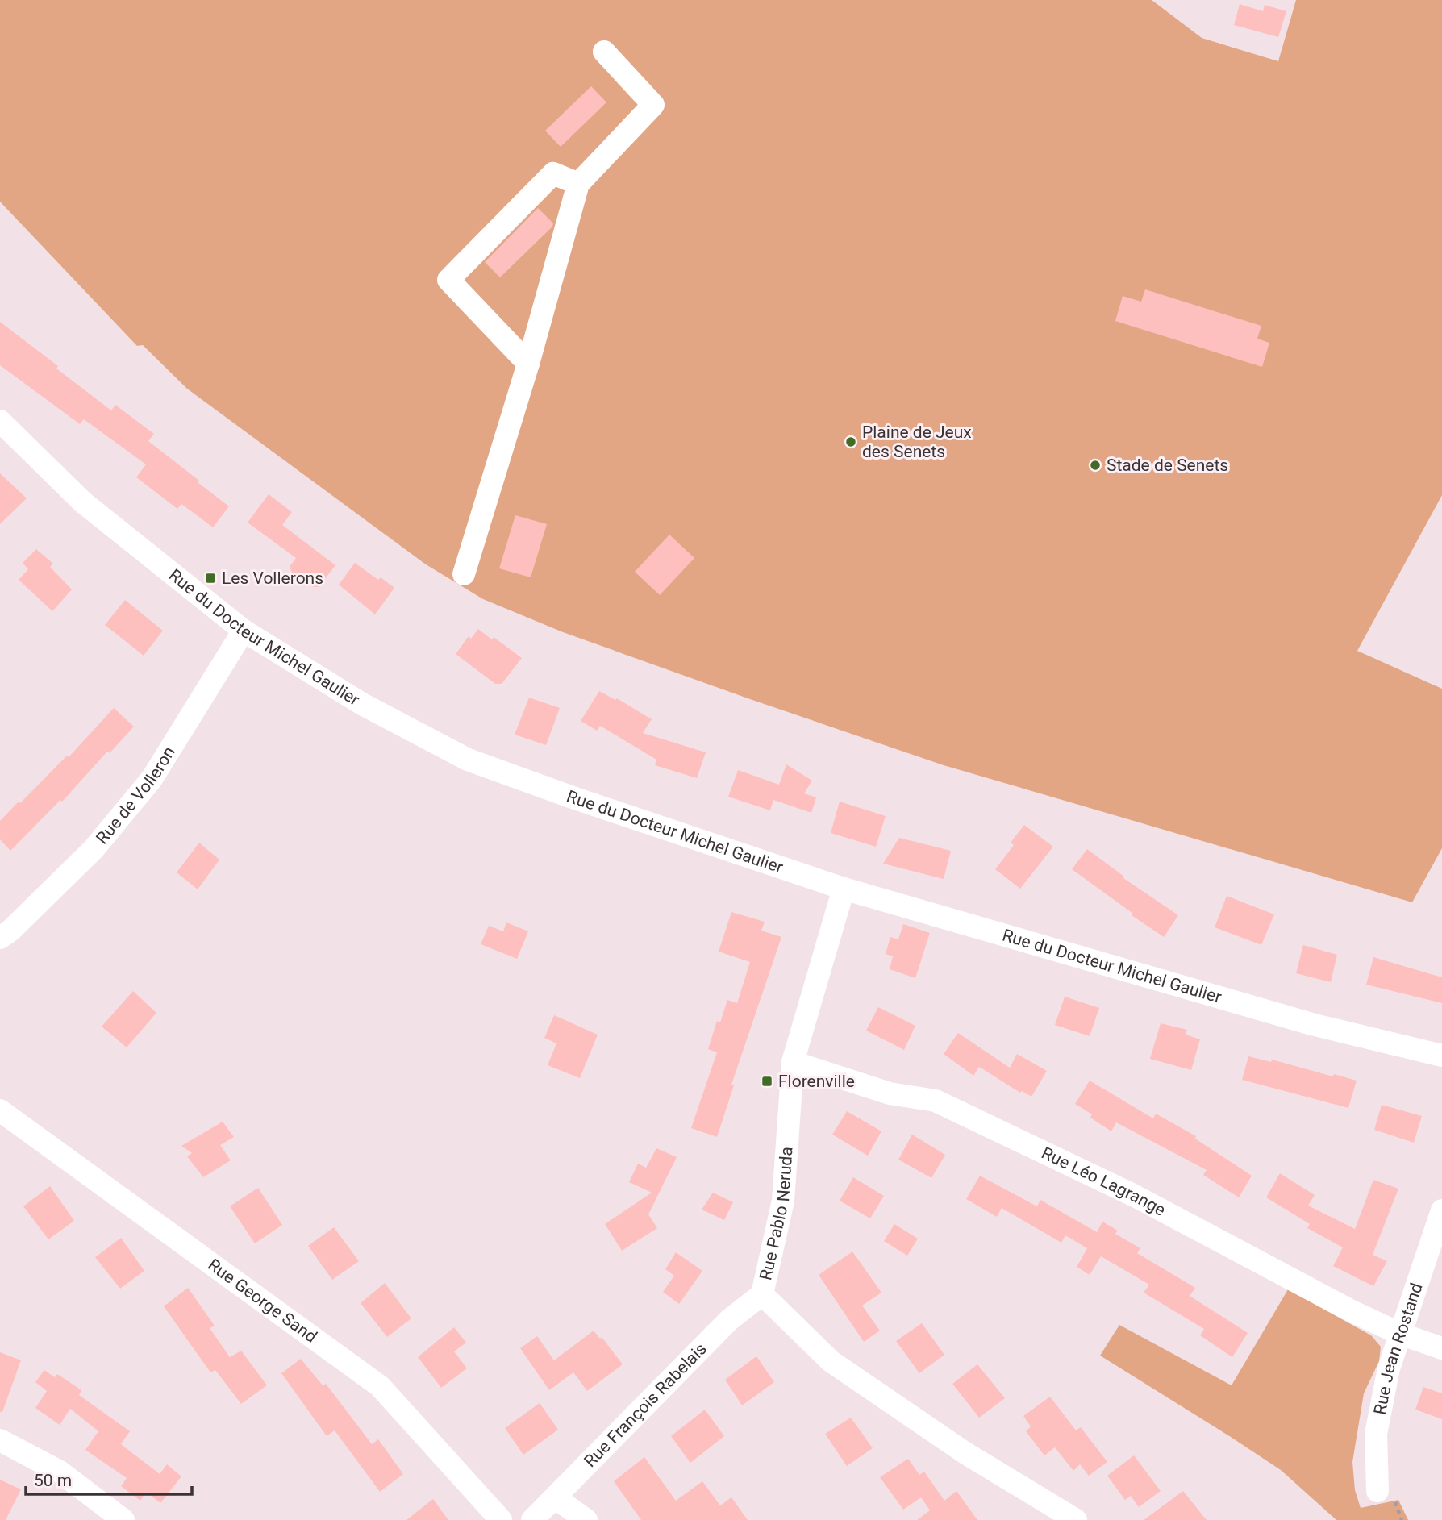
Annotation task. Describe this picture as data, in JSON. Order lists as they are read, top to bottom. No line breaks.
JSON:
{"streets":{"street":["Rue du Docteur Michel Gaulier","Rue de Volleron","Rue Léo Lagrange","Rue Pablo Neruda","Rue George Sand","Rue Jean Rostand","Rue François Rabelais"]},"crossings":[["Rue du Docteur Michel Gaulier","Rue de Volleron"],["Rue du Docteur Michel Gaulier","Rue Pablo Neruda"],["Rue Léo Lagrange","Rue Pablo Neruda"],["Rue Léo Lagrange","Rue Jean Rostand"],["Rue Pablo Neruda","Rue François Rabelais"]],"places":{"other":["Plaine de Jeux des Senets","Stade de Senets"],"transit":["Les Vollerons","Florenville"]},"scale_bar":"50 m"}
